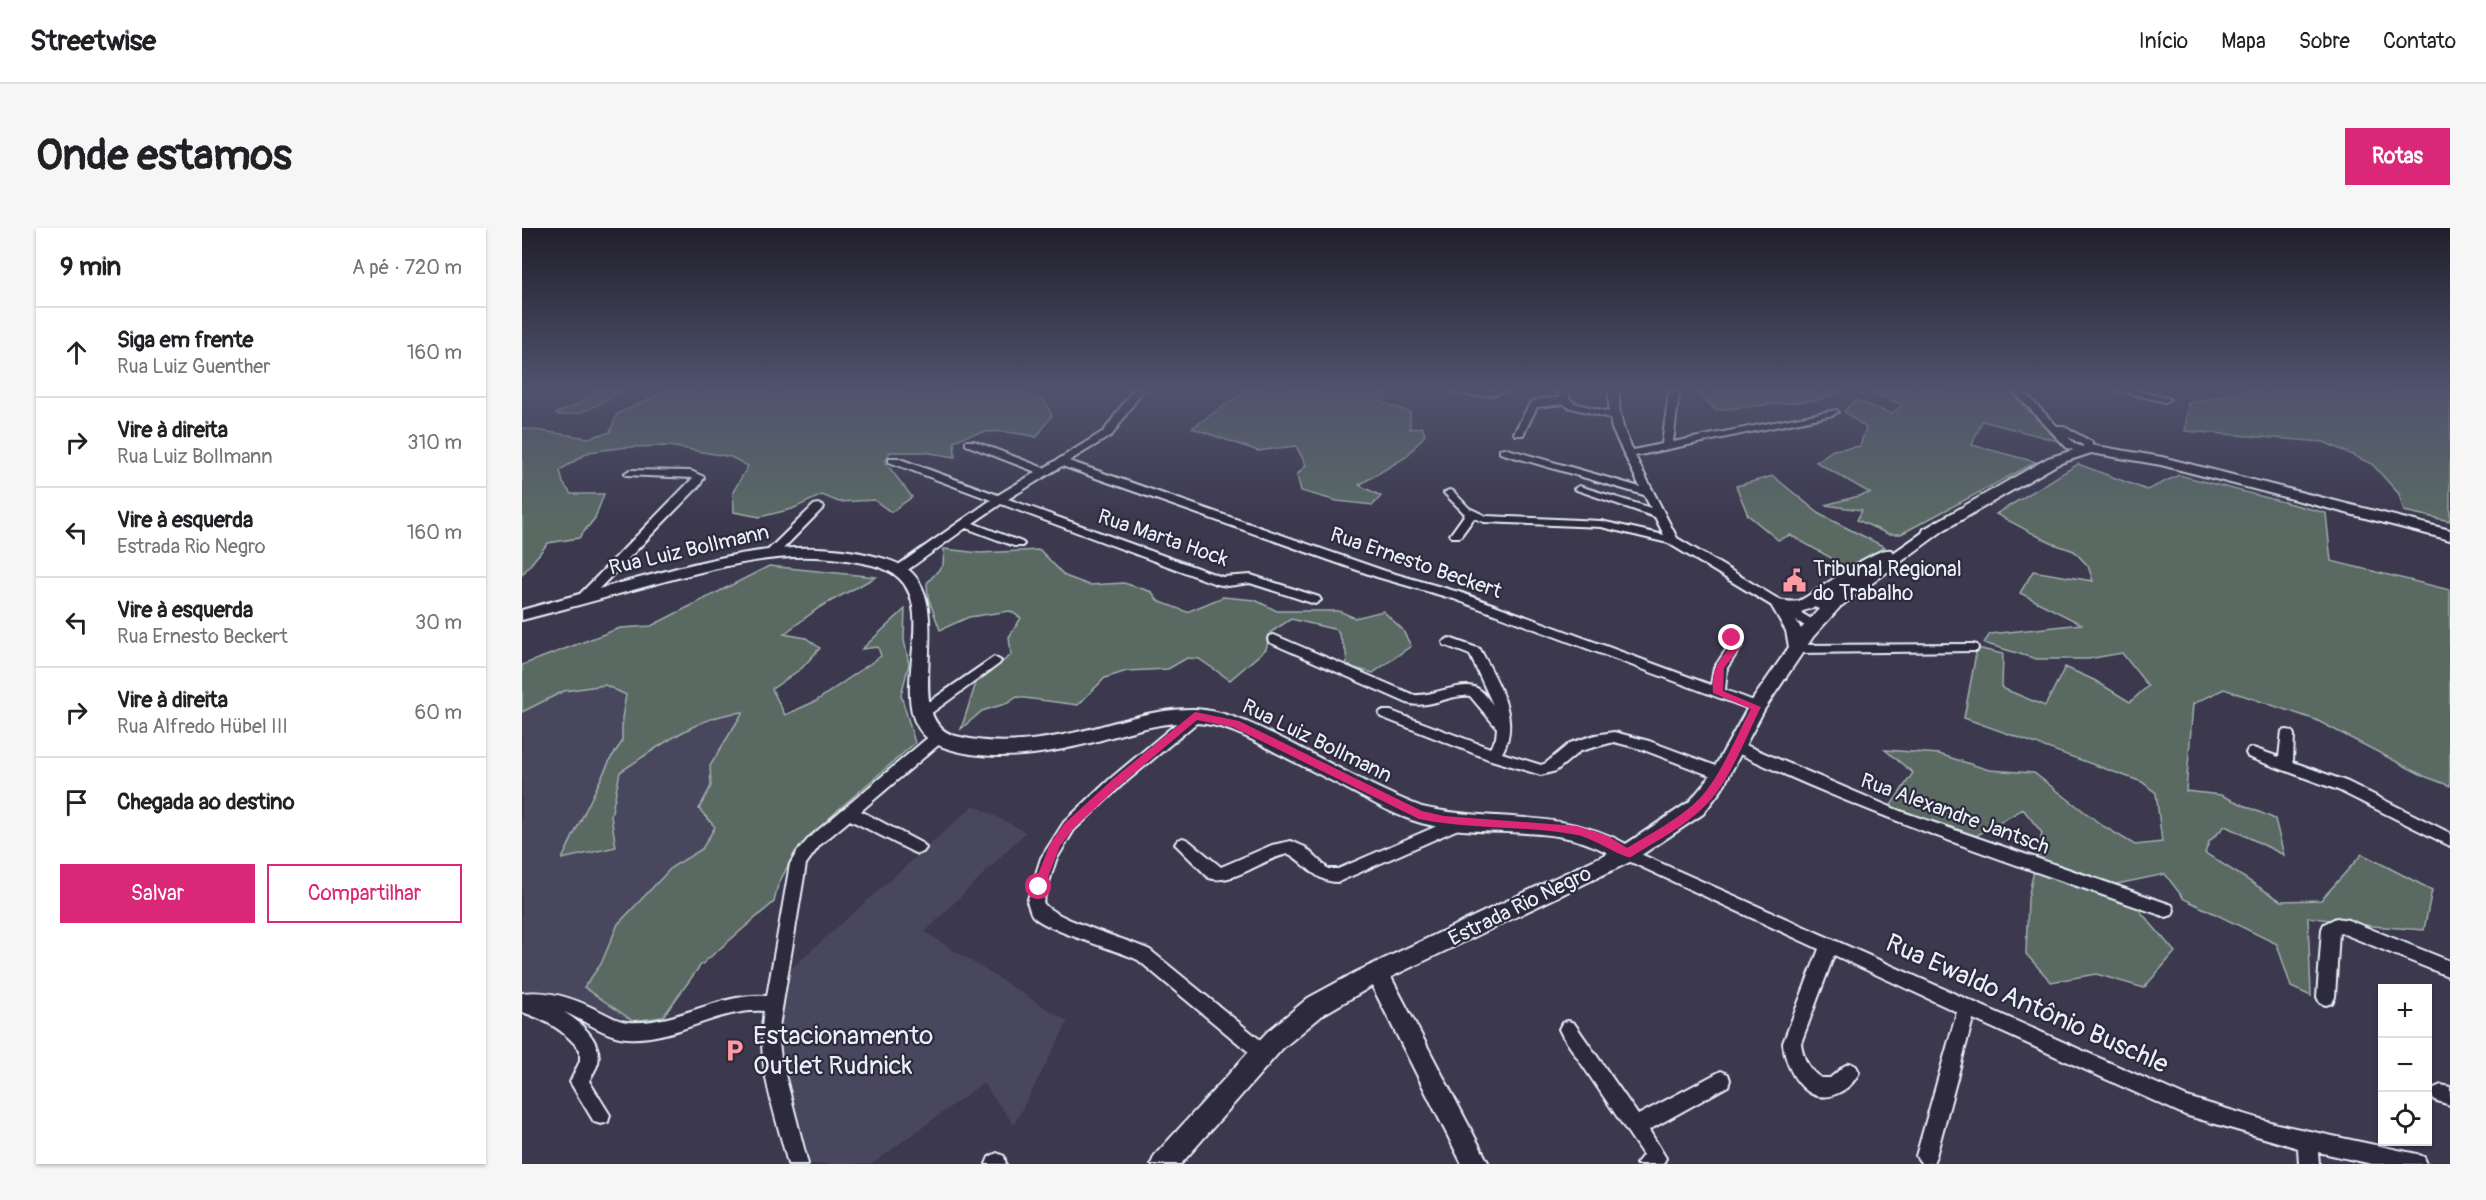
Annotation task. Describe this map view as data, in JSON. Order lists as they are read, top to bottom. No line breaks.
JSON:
{"streets":{"main road":["Rua Luiz Bollmann","Estrada Rio Negro"],"street":["Rua Marta Hock","Rua Ernesto Beckert","Rua Alexandre Jantsch","Rua Ewaldo Antônio Buschle"]},"crossings":[["Rua Luiz Bollmann","Estrada Rio Negro"],["Rua Luiz Bollmann","Rua Ewaldo Antônio Buschle"],["Rua Ernesto Beckert","Estrada Rio Negro"],["Rua Alexandre Jantsch","Estrada Rio Negro"],["Estrada Rio Negro","Rua Ewaldo Antônio Buschle"]],"places":{"public building":["Tribunal Regional do Trabalho"],"parking":["Estacionamento Outlet Rudnick"]},"page":{"header":"Streetwise","nav":["Início","Mapa","Sobre","Contato"],"buttons":["Rotas",["Salvar","Compartilhar"]],"title":"Onde estamos","heading":["9 min","A pé · 720 m"],"list":[["Siga em frente","Rua Luiz Guenther","160 m"],["Vire à direita","Rua Luiz Bollmann","310 m"],["Vire à esquerda","Estrada Rio Negro","160 m"],["Vire à esquerda","Rua Ernesto Beckert","30 m"],["Vire à direita","Rua Alfredo Hübel III","60 m"],"Chegada ao destino"],"map_buttons":["+","−"]}}
